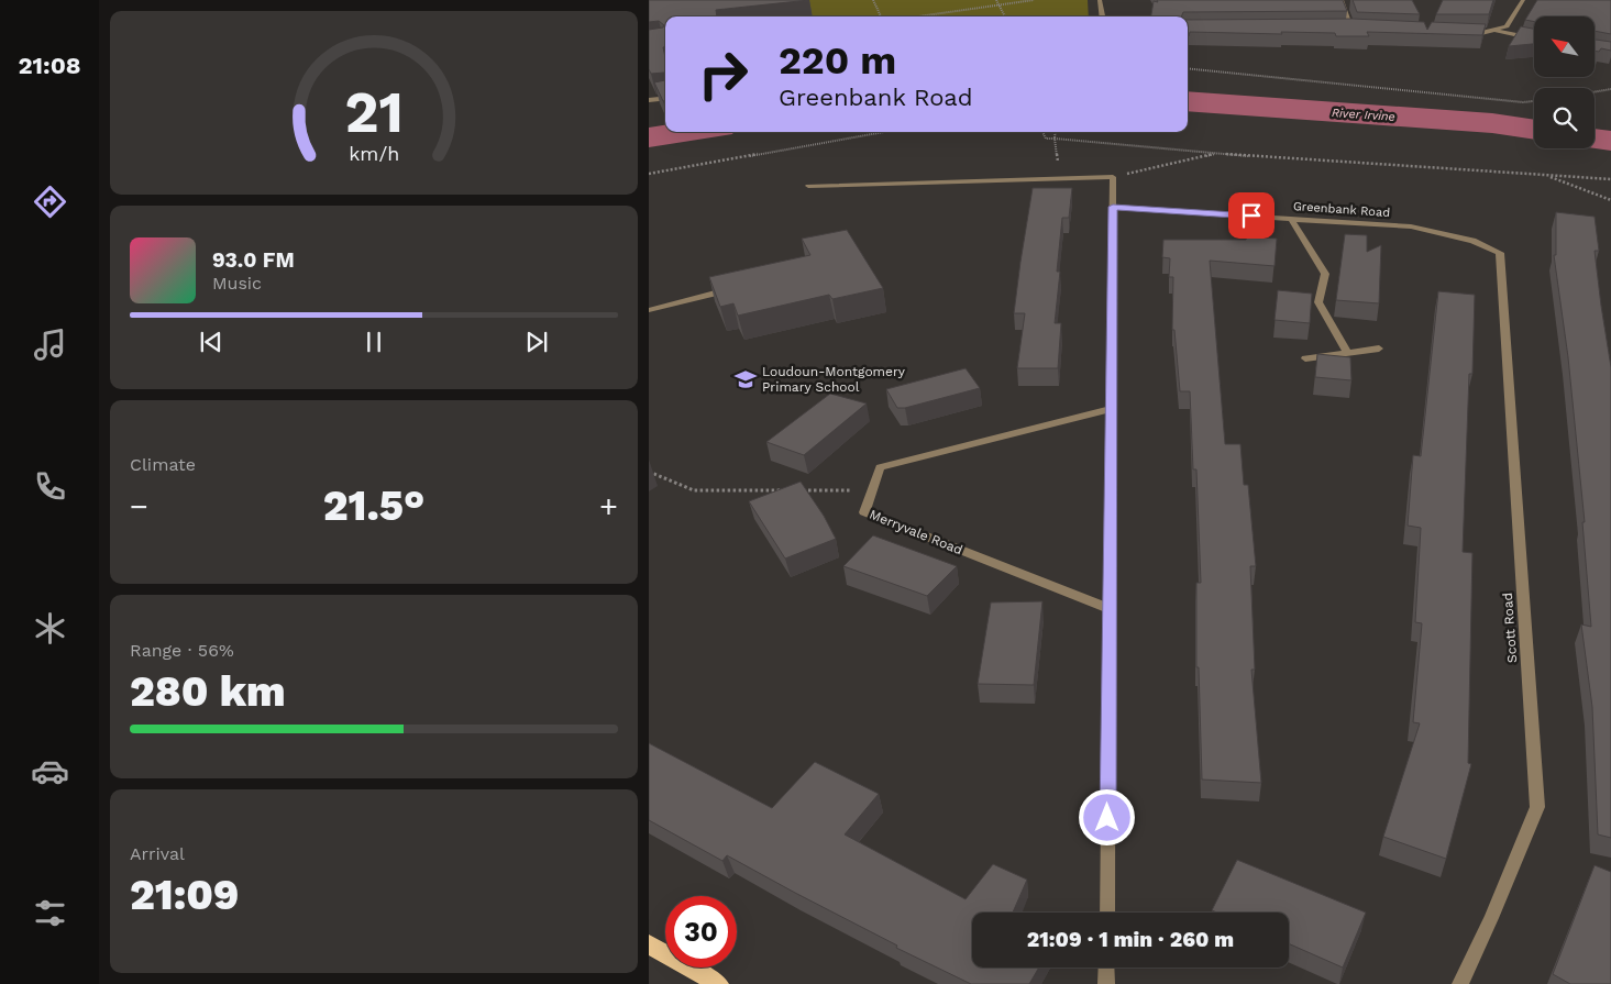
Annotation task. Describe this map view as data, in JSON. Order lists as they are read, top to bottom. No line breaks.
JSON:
{"streets":{"street":["Greenbank Road","Merryvale Road","Scott Road"]},"crossings":[["Greenbank Road","Scott Road"]],"water":["River Irvine"],"places":{"school or university":["Loudoun-Montgomery Primary School"]},"north":"top left","page":{"tabs":"21:08","turn":["220 m","Greenbank Road"],"song":["93.0 FM","Music"],"tile":["Climate",["Range · 56%","280 km"],["Arrival","21:09"]],"heat":["−","21.5°","+"],"limit":"30","trip":"21:09 · 1 min · 260 m","gauge":["21","km/h"]}}
